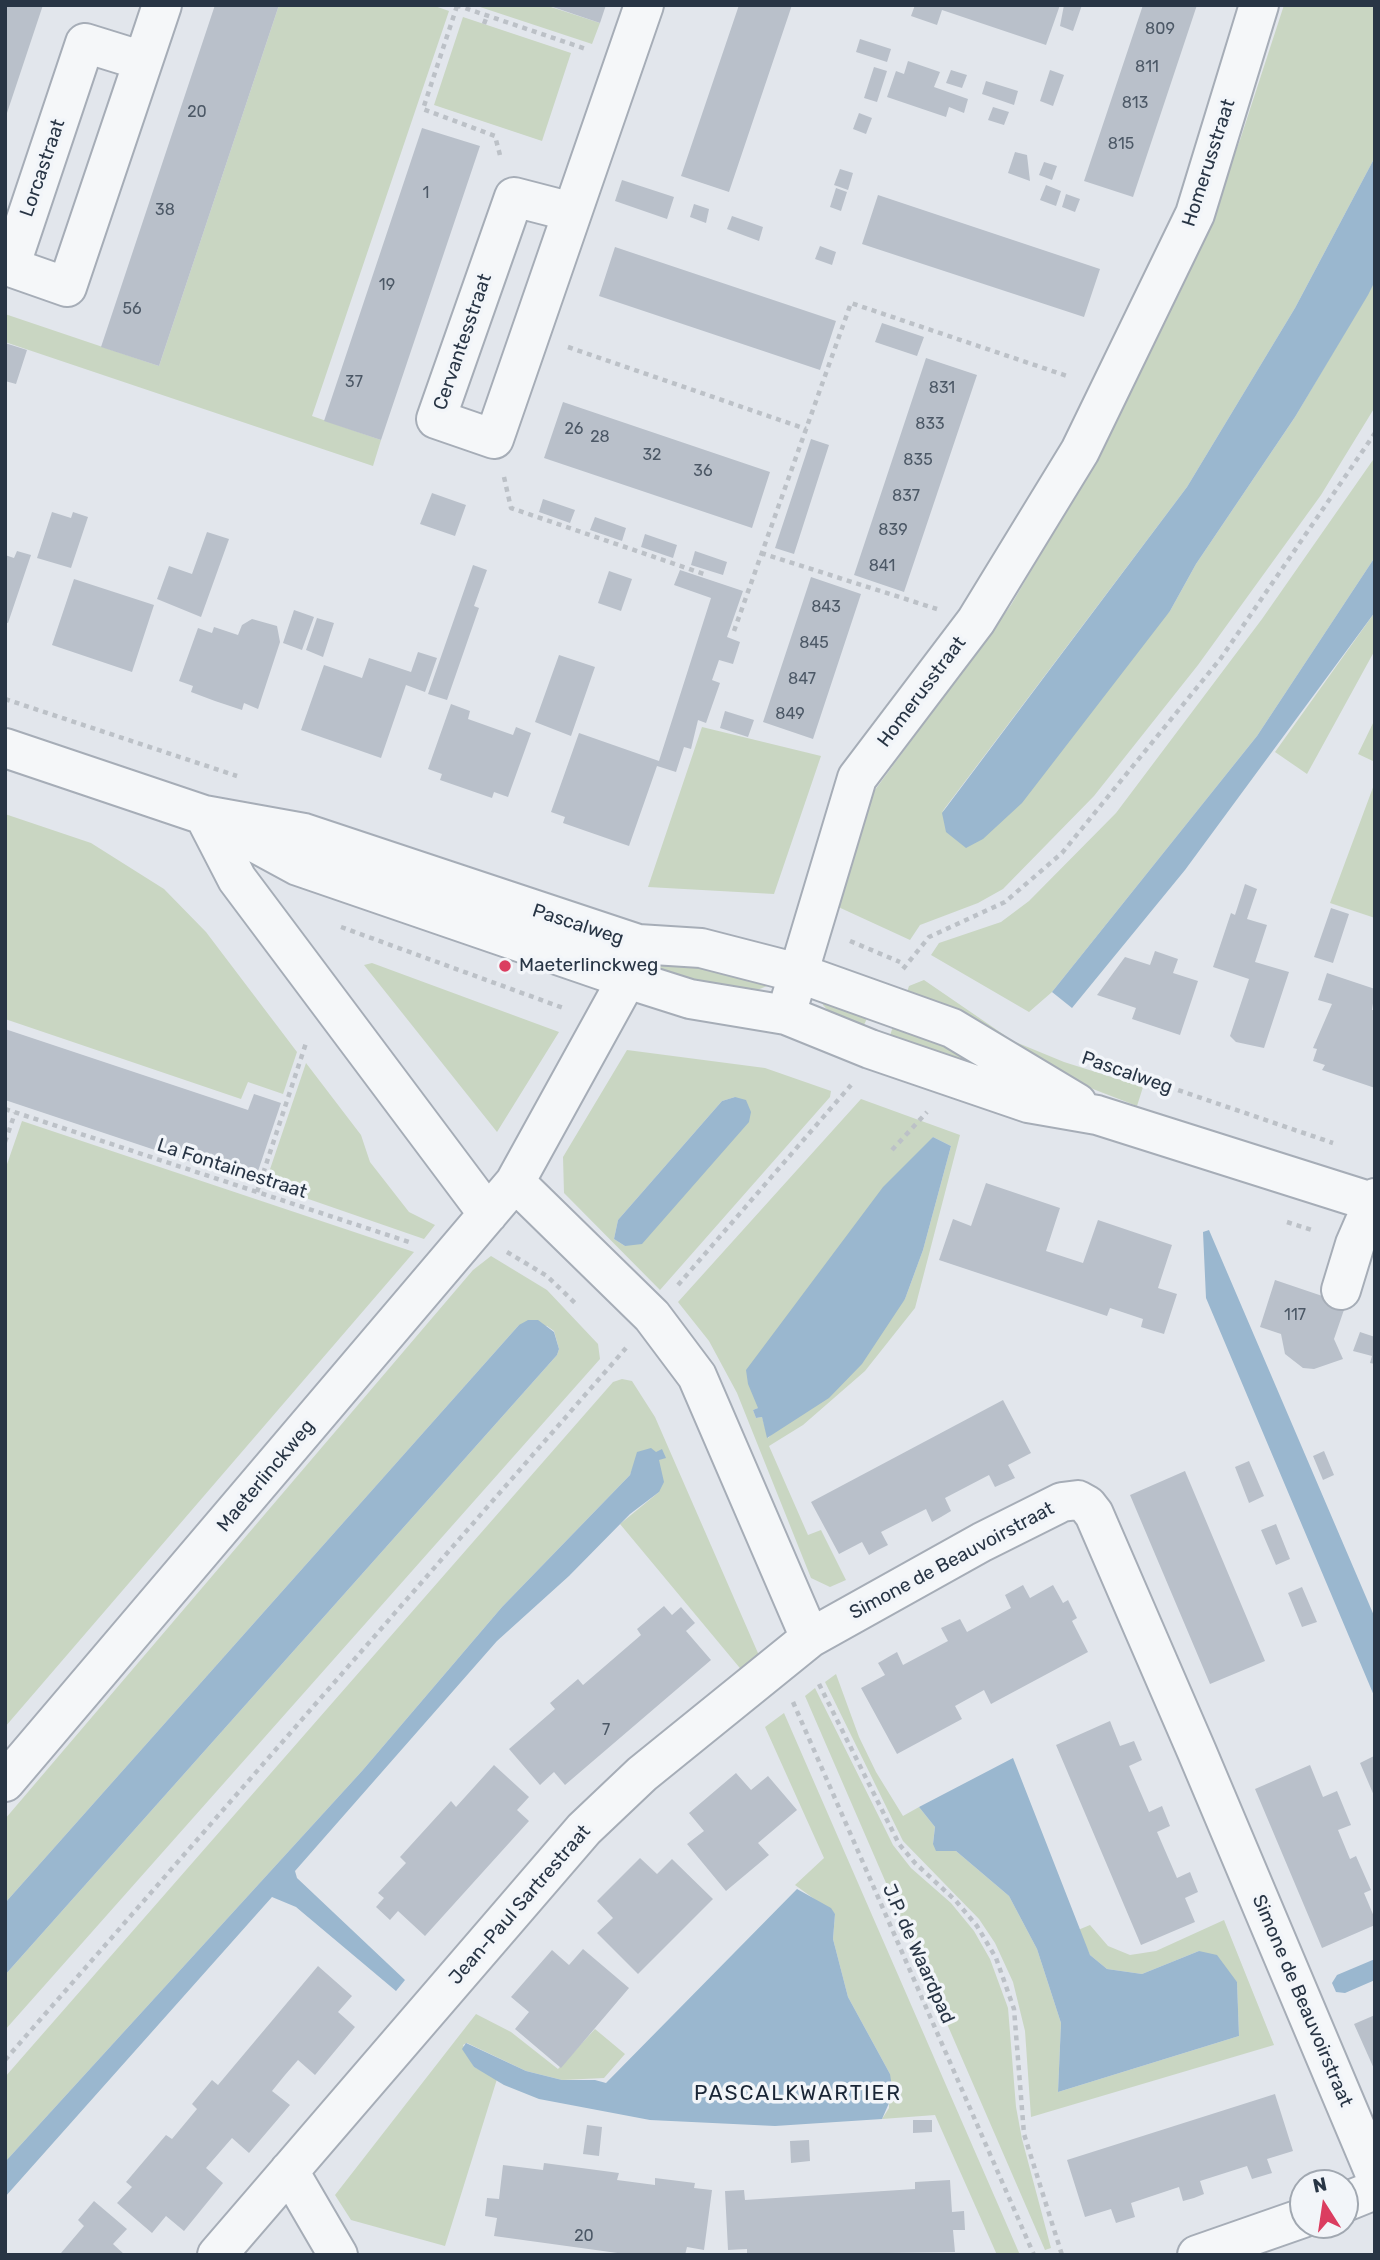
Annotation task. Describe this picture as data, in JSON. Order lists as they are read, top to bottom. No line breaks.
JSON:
{"streets":{"street":["Homerusstraat","Lorcastraat","Cervantesstraat","Pascalweg","Maeterlinckweg","Simone de Beauvoirstraat","Jean-Paul Sartrestraat"],"path":["La Fontainestraat","J.P. de Waardpad"]},"crossings":[["Homerusstraat","Pascalweg"],["Pascalweg","Maeterlinckweg"],["La Fontainestraat","Maeterlinckweg"],["Simone de Beauvoirstraat","Jean-Paul Sartrestraat"],["Jean-Paul Sartrestraat","J.P. de Waardpad"]],"districts":["PASCALKWARTIER"],"places":["Maeterlinckweg"],"house_numbers":["809","811","813","20","815","1","38","19","56","37","831","833","26","28","32","835","36","837","839","841","843","845","847","849","117","7","20"],"north":"top"}
